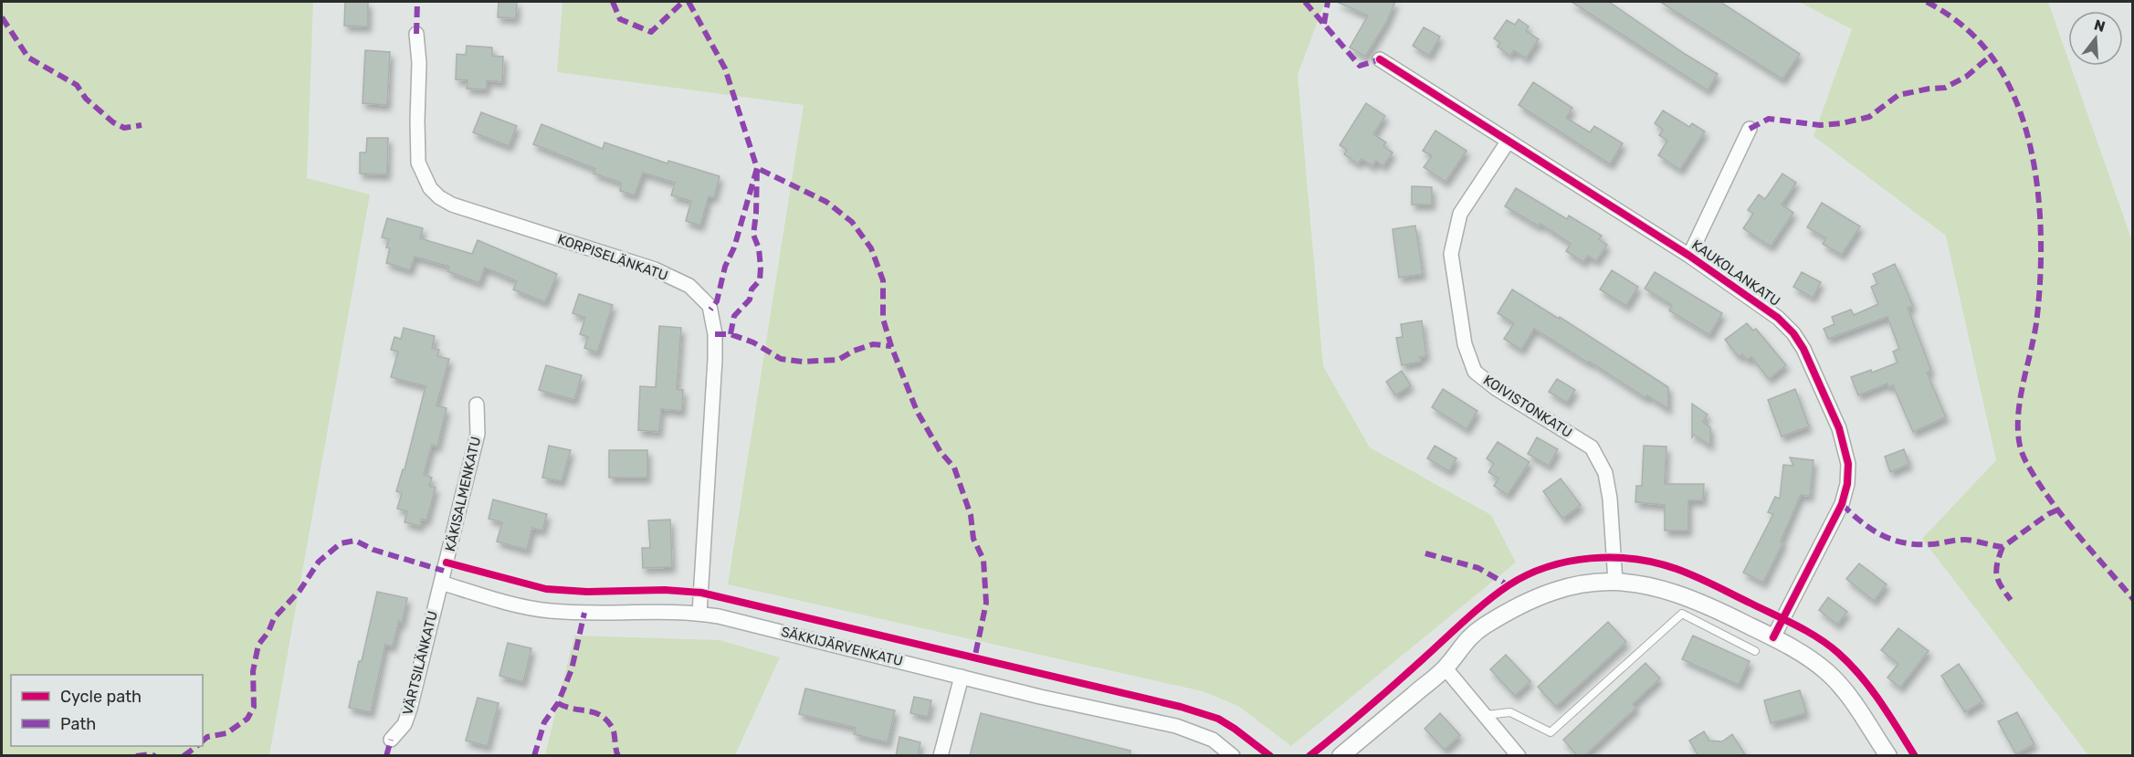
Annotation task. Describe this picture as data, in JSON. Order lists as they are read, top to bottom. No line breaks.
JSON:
{"streets":{"street":["KORPISELÄNKATU","KAUKOLANKATU","KOIVISTONKATU","KÄKISALMENKATU","SÄKKIJÄRVENKATU","VÄRTSILÄNKATU"]},"crossings":[["KORPISELÄNKATU","SÄKKIJÄRVENKATU"],["KAUKOLANKATU","KOIVISTONKATU"],["KÄKISALMENKATU","SÄKKIJÄRVENKATU"],["KÄKISALMENKATU","VÄRTSILÄNKATU"],["SÄKKIJÄRVENKATU","VÄRTSILÄNKATU"]],"legend":["Cycle path","Path"],"north":"top"}
